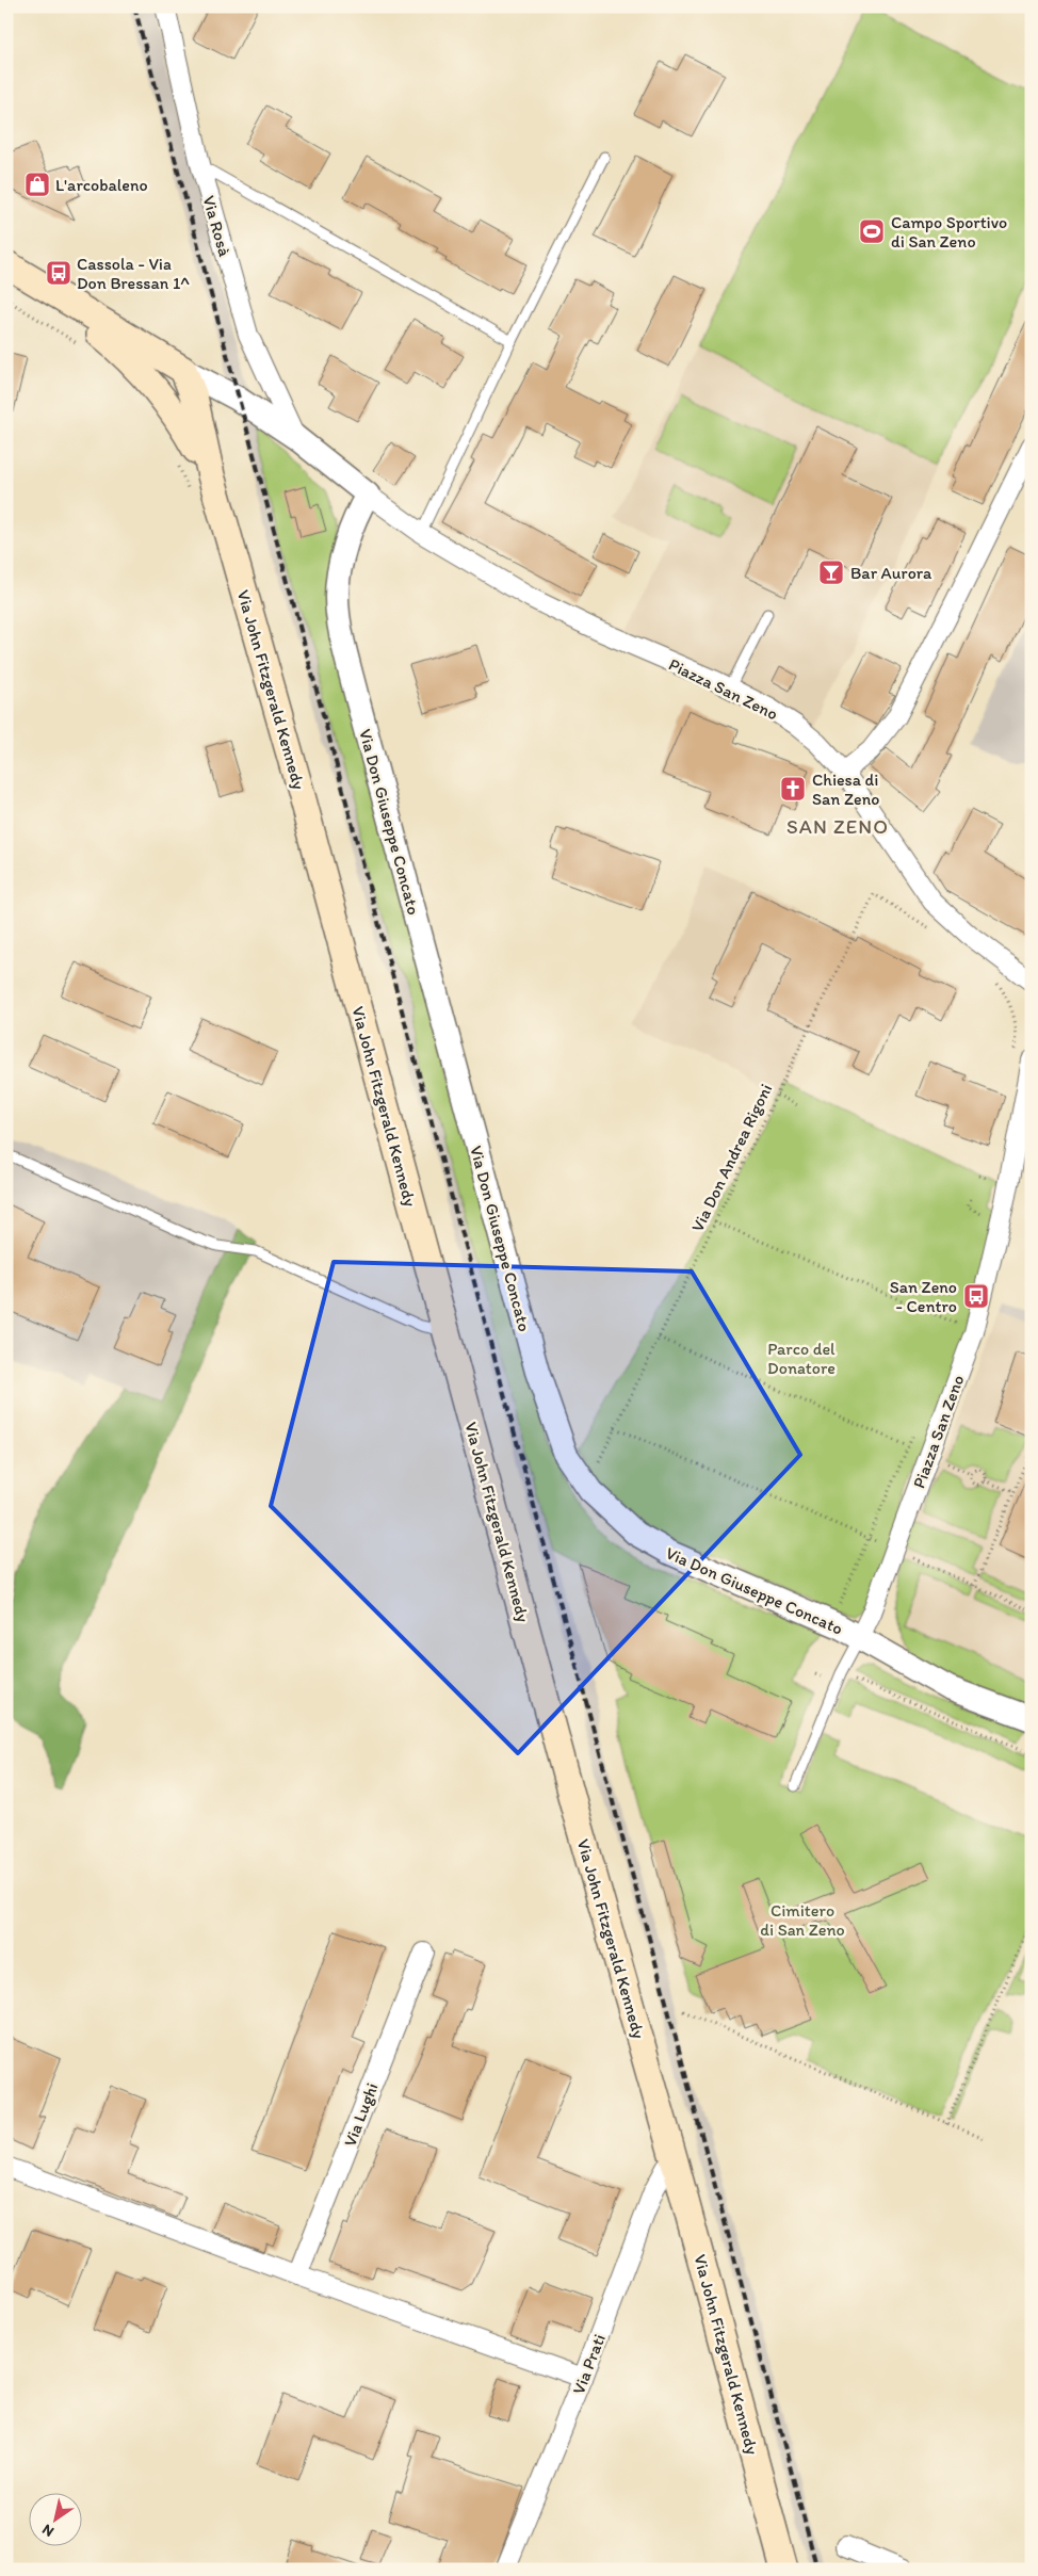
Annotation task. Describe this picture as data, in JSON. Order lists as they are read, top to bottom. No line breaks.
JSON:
{"streets":{"main road":["Via John Fitzgerald Kennedy"],"street":["Via Rosà","Piazza San Zeno","Via Don Giuseppe Concato","Via Lughi","Via Prati"],"path":["Via Don Andrea Rigoni"]},"crossings":[["Piazza San Zeno","Via Don Giuseppe Concato"],["Via John Fitzgerald Kennedy","Via Prati"]],"districts":["SAN ZENO"],"parks":["Parco del Donatore","Cimitero di San Zeno"],"places":{"shop":["L'arcobaleno"],"sports":["Campo Sportivo di San Zeno"],"bus stop":["Cassola - Via Don Bressan 1^","San Zeno - Centro"],"bar":["Bar Aurora"],"church":["Chiesa di San Zeno"]},"north":"bottom left"}
